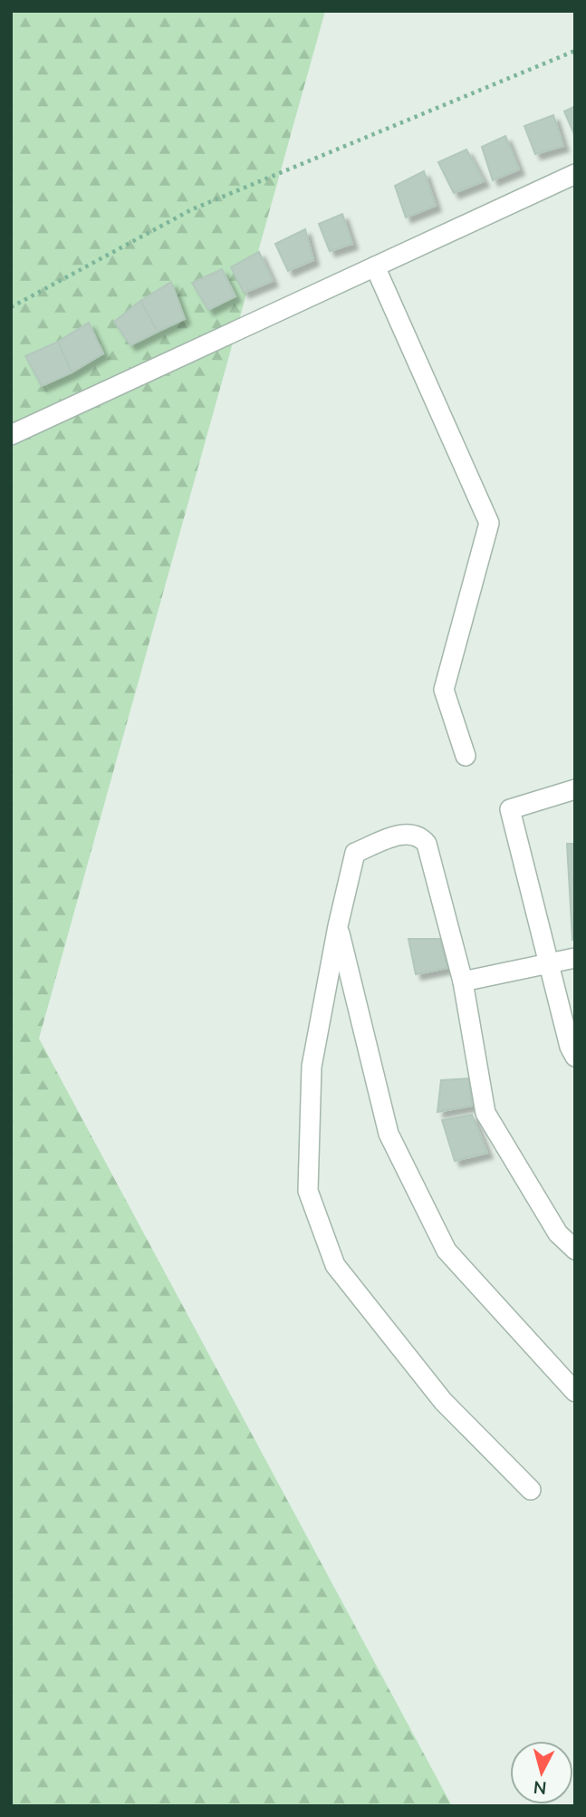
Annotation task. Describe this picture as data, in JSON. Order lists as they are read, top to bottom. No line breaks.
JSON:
{"north":"bottom"}
